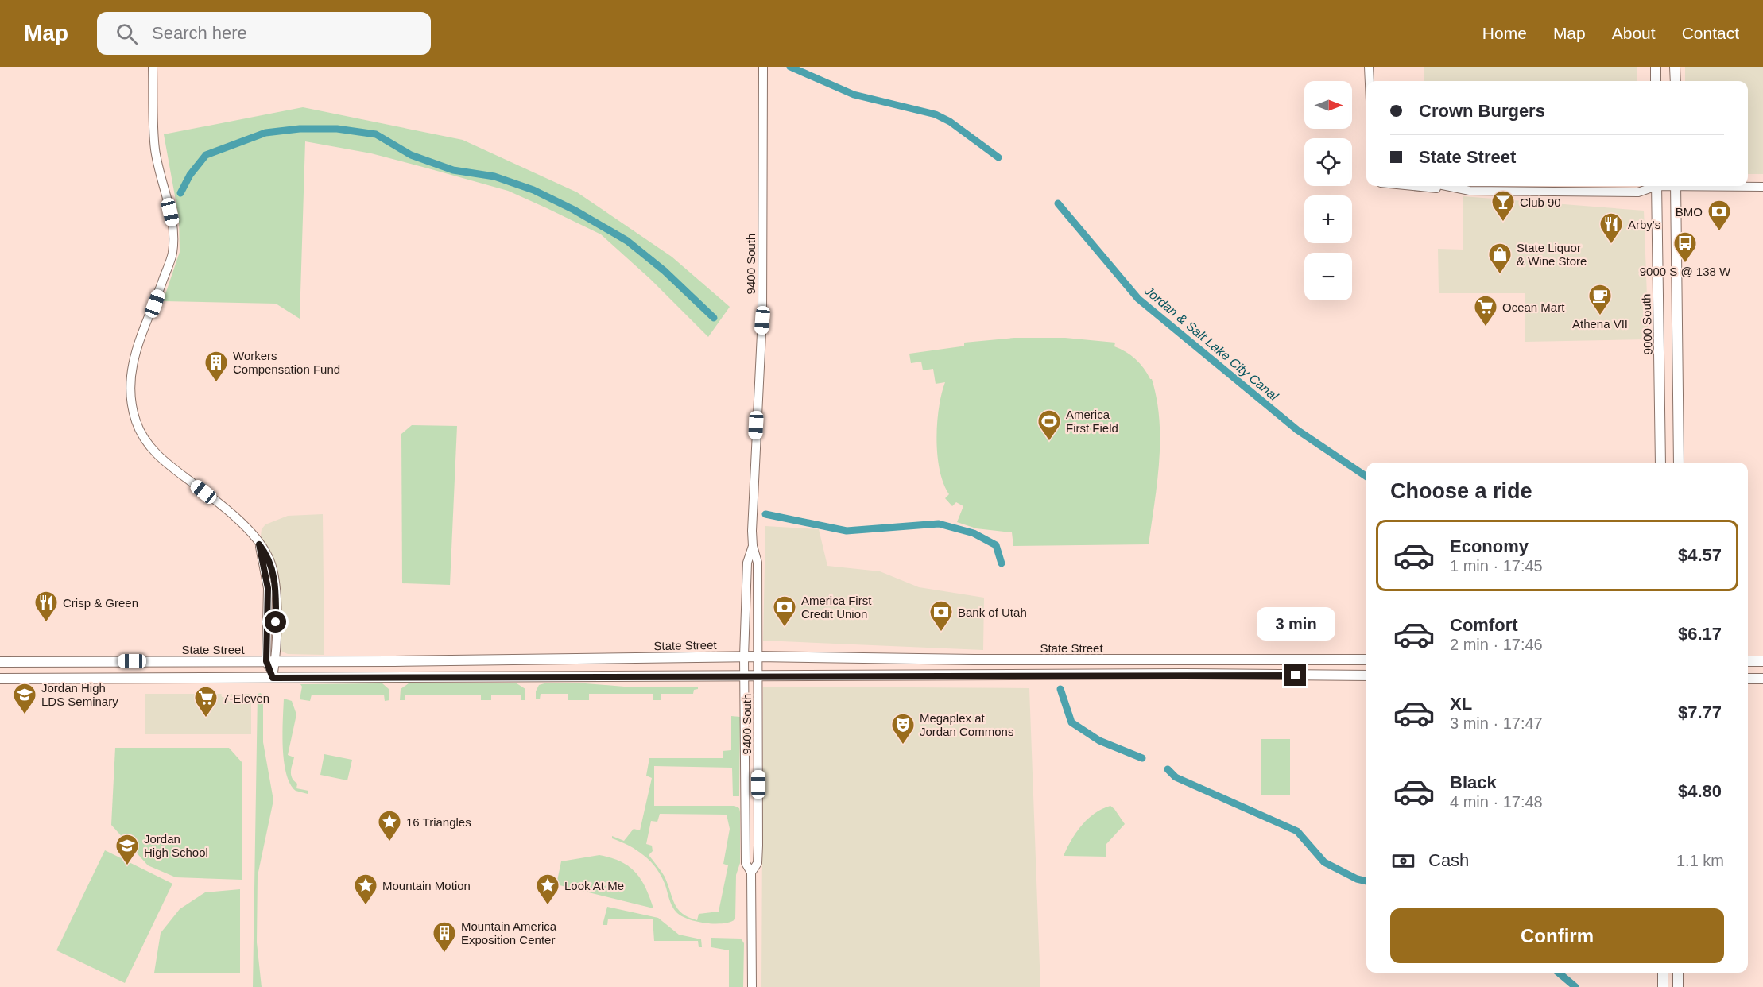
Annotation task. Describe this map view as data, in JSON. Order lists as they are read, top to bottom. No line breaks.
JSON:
{"streets":{"main road":["9000 South","State Street"],"street":["9400 South"]},"crossings":[["9400 South","State Street"]],"water":["Jordan & Salt Lake City Canal"],"places":{"bar":["Club 90"],"bank":["BMO","America First Credit Union","Bank of Utah"],"restaurant":["Arby's","Crisp & Green"],"bus stop":["9000 S @ 138 W"],"shop":["State Liquor & Wine Store"],"cafe":["Athena VII"],"supermarket":["Ocean Mart","7-Eleven"],"building":["Workers Compensation Fund","Mountain America Exposition Center"],"sports":["America First Field"],"school or university":["Jordan High LDS Seminary","Jordan High School"],"theatre":["Megaplex at Jordan Commons"],"place":["16 Triangles","Mountain Motion","Look At Me"]},"north":"right","page":{"header":"Map","search":"Search here","nav":["Home","Map","About","Contact"],"map_buttons":["+","−"],"banner":["Crown Burgers","State Street"],"heading":"Choose a ride","list":[{"name":"Economy","note":"1 min · 17:45","value":"$4.57"},{"name":"Comfort","note":"2 min · 17:46","value":"$6.17"},{"name":"XL","note":"3 min · 17:47","value":"$7.77"},{"name":"Black","note":"4 min · 17:48","value":"$4.80"}],"bubble":"3 min","pay":["Cash","1.1 km"],"buttons":"Confirm"}}
